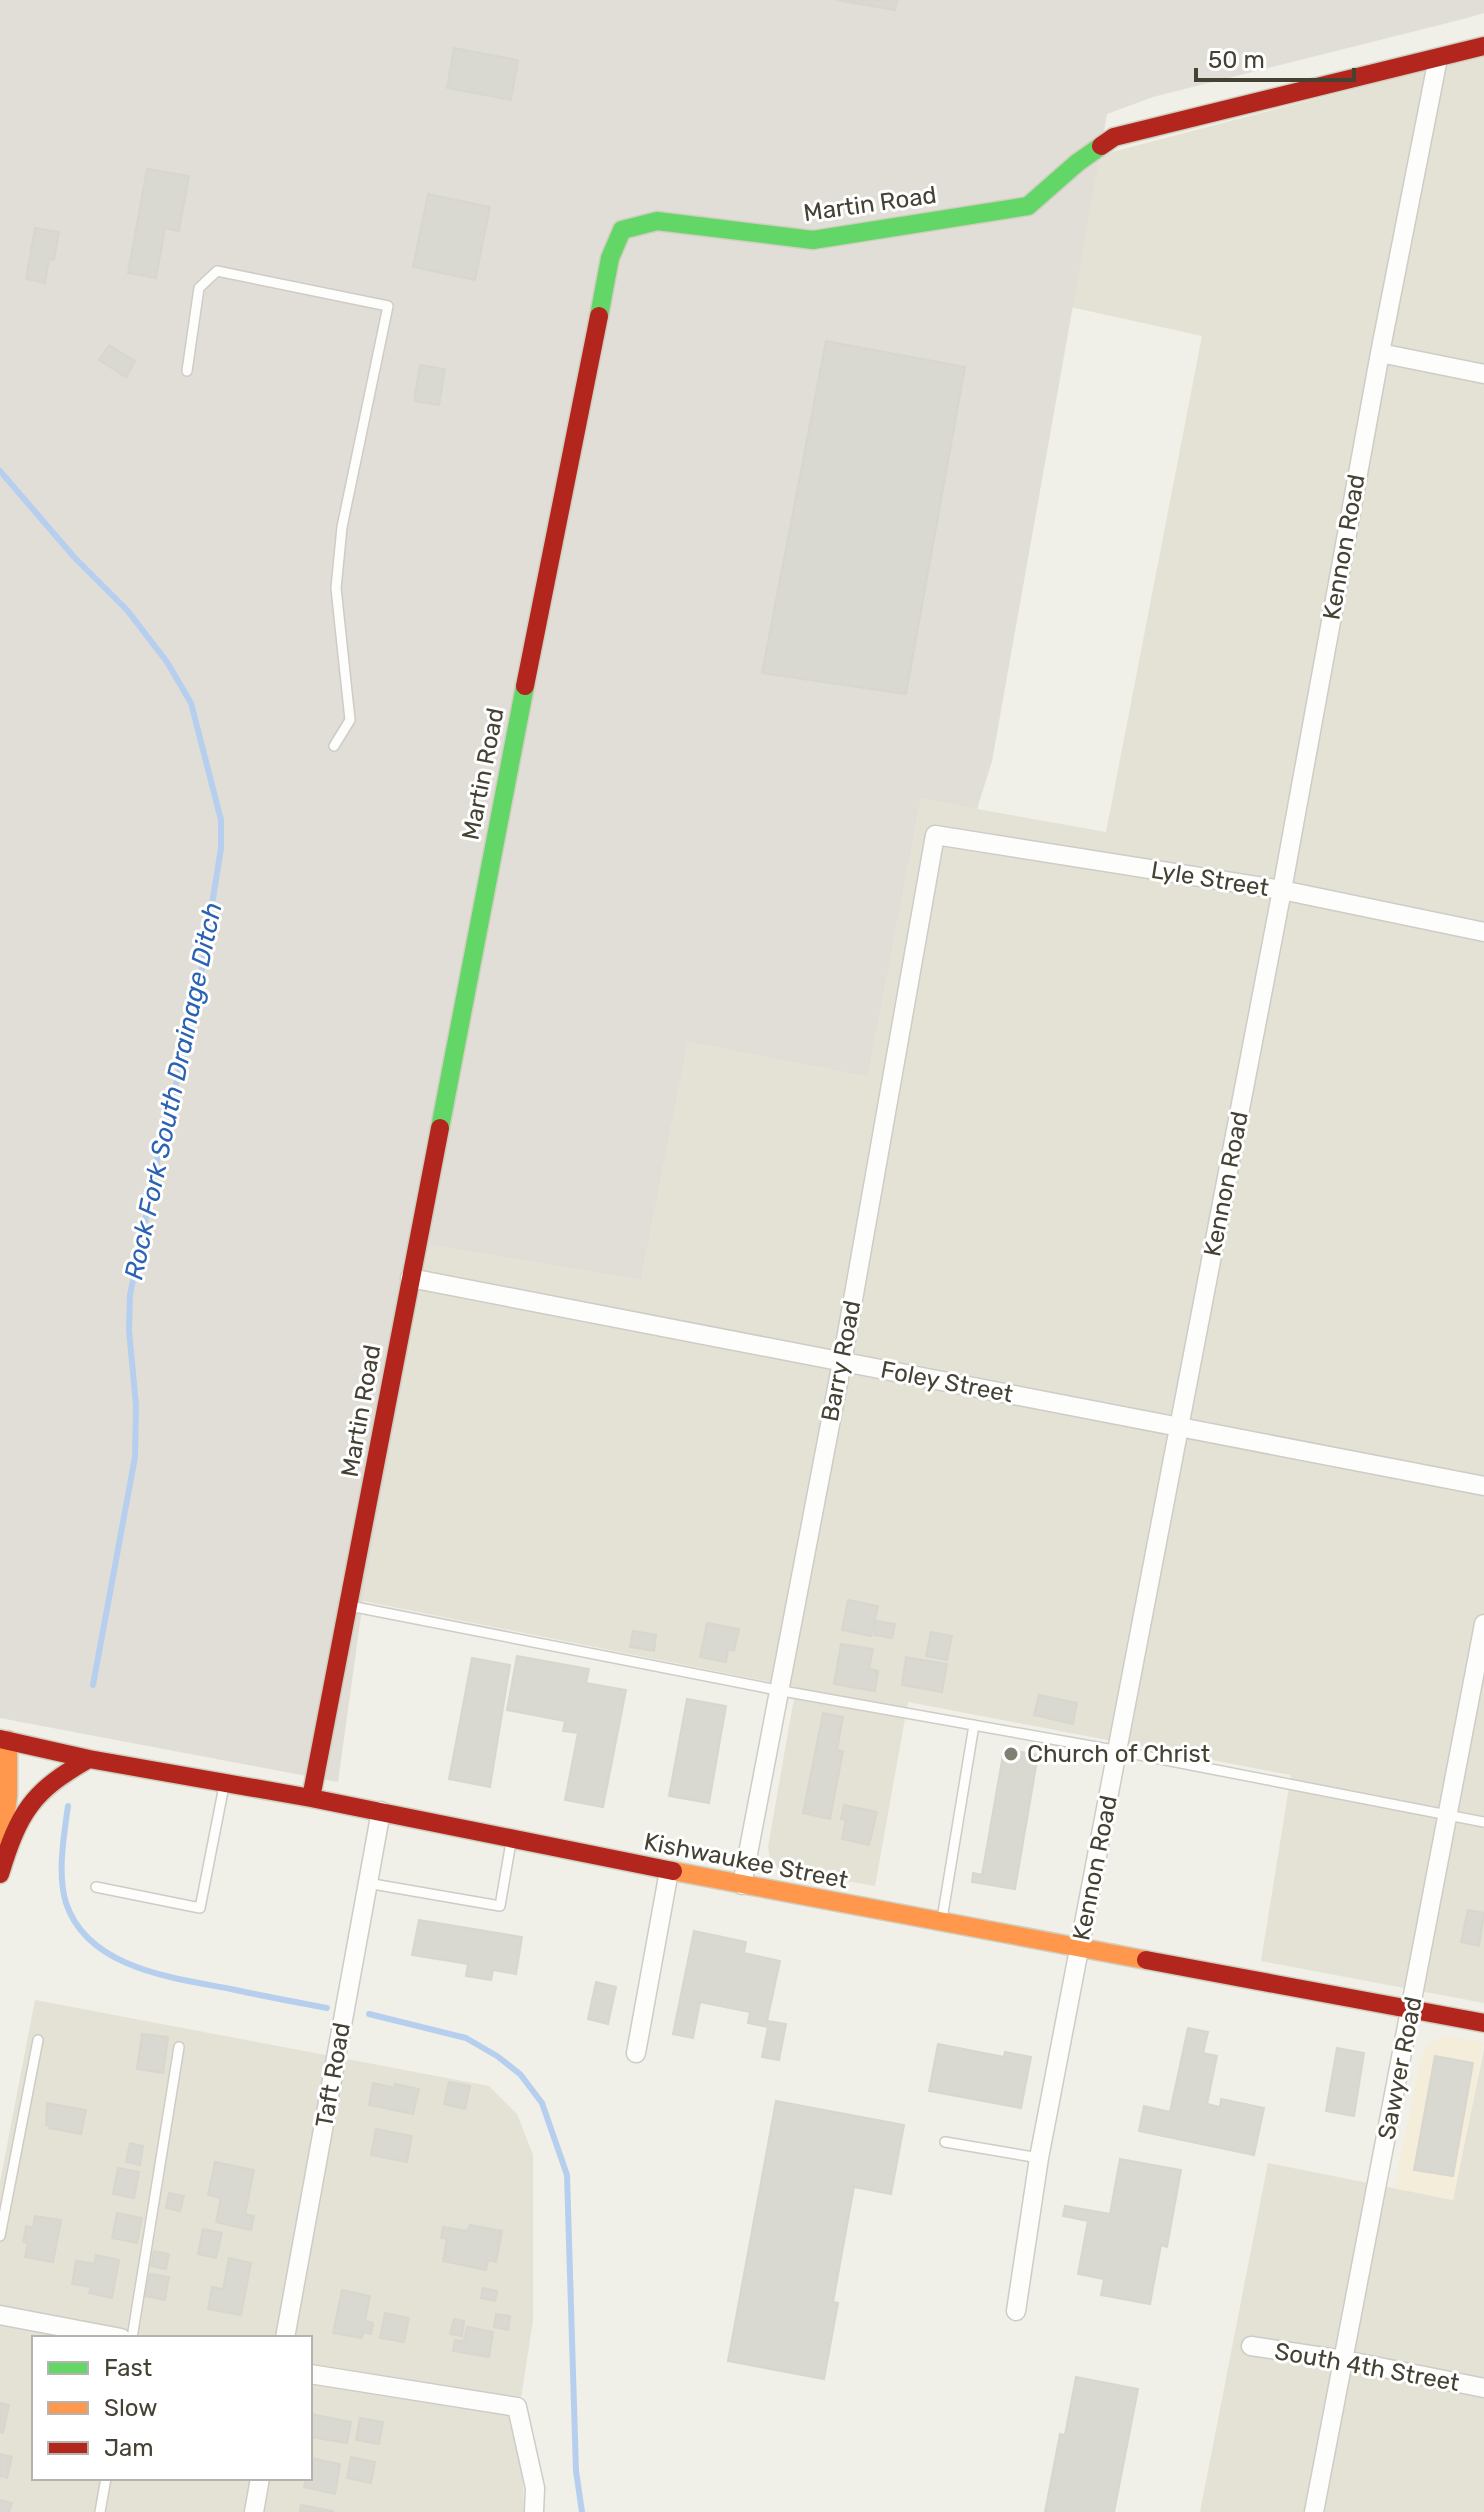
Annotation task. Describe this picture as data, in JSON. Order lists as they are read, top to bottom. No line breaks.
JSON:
{"streets":{"street":["Martin Road","Kennon Road","Lyle Street","Barry Road","Foley Street","Kishwaukee Street","Sawyer Road","Taft Road","South 4th Street"]},"crossings":[["Martin Road","Kennon Road"],["Martin Road","Foley Street"],["Martin Road","Kishwaukee Street"],["Kennon Road","Lyle Street"],["Kennon Road","Foley Street"],["Kennon Road","Kishwaukee Street"],["Lyle Street","Barry Road"],["Barry Road","Foley Street"],["Barry Road","Kishwaukee Street"],["Kishwaukee Street","Sawyer Road"],["Kishwaukee Street","Taft Road"],["Sawyer Road","South 4th Street"]],"water":["Rock Fork South Drainage Ditch"],"places":["Church of Christ"],"legend":["Fast","Slow","Jam"],"scale_bar":"50 m"}
